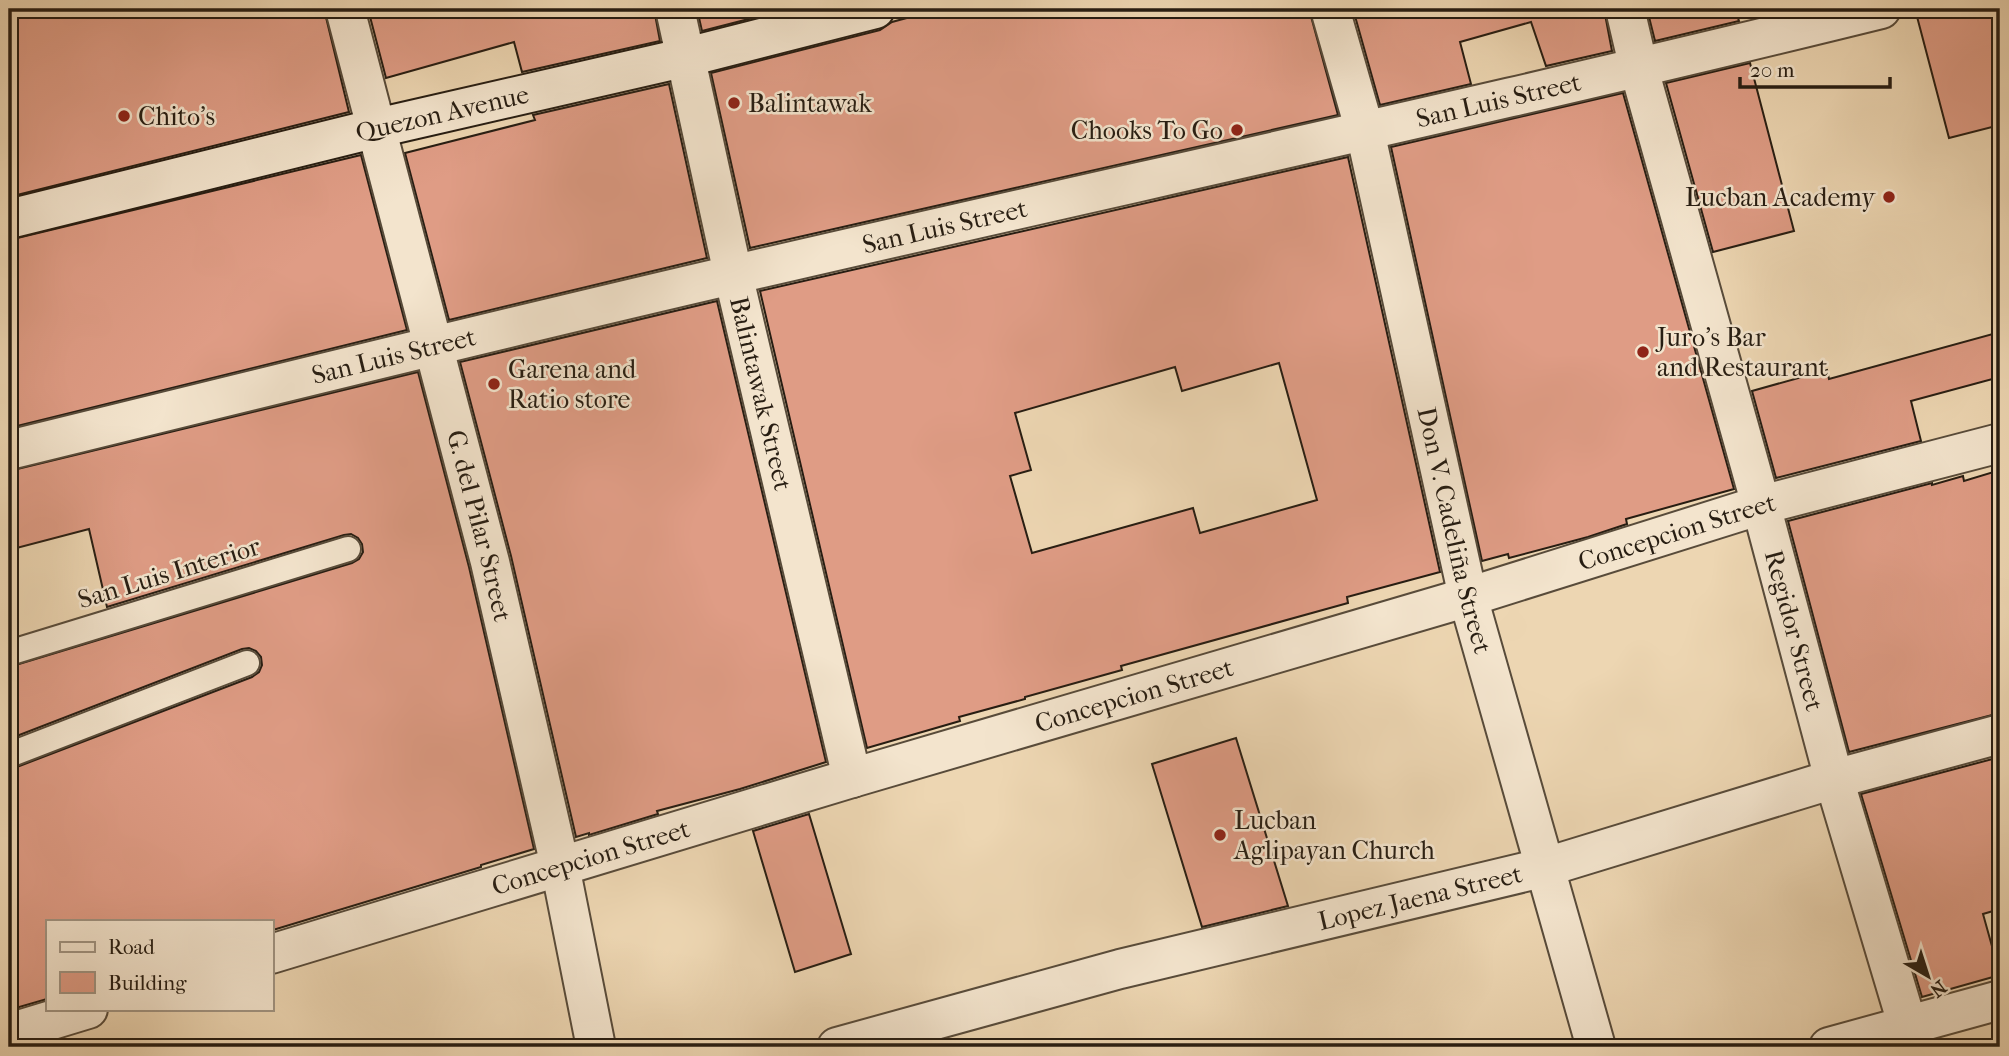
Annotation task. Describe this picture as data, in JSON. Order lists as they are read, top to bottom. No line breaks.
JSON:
{"streets":{"street":["San Luis Street","Quezon Avenue","Balintawak Street","G. del Pilar Street","Don V. Cadeliña Street","Concepcion Street","Regidor Street","Lopez Jaena Street"],"lane":["San Luis Interior"]},"crossings":[["San Luis Street","Balintawak Street"],["San Luis Street","G. del Pilar Street"],["San Luis Street","Don V. Cadeliña Street"],["San Luis Street","Regidor Street"],["Quezon Avenue","Balintawak Street"],["Quezon Avenue","G. del Pilar Street"],["Balintawak Street","Concepcion Street"],["G. del Pilar Street","Concepcion Street"],["Don V. Cadeliña Street","Concepcion Street"],["Don V. Cadeliña Street","Lopez Jaena Street"],["Concepcion Street","Regidor Street"],["Regidor Street","Lopez Jaena Street"]],"places":["Balintawak","Chito's","Chooks To Go","Lucban Academy","Juro's Bar and Restaurant","Garena and Ratio store","Lucban Aglipayan Church"],"legend":["Road","Building"],"scale_bar":"20 m","north":"bottom right"}
